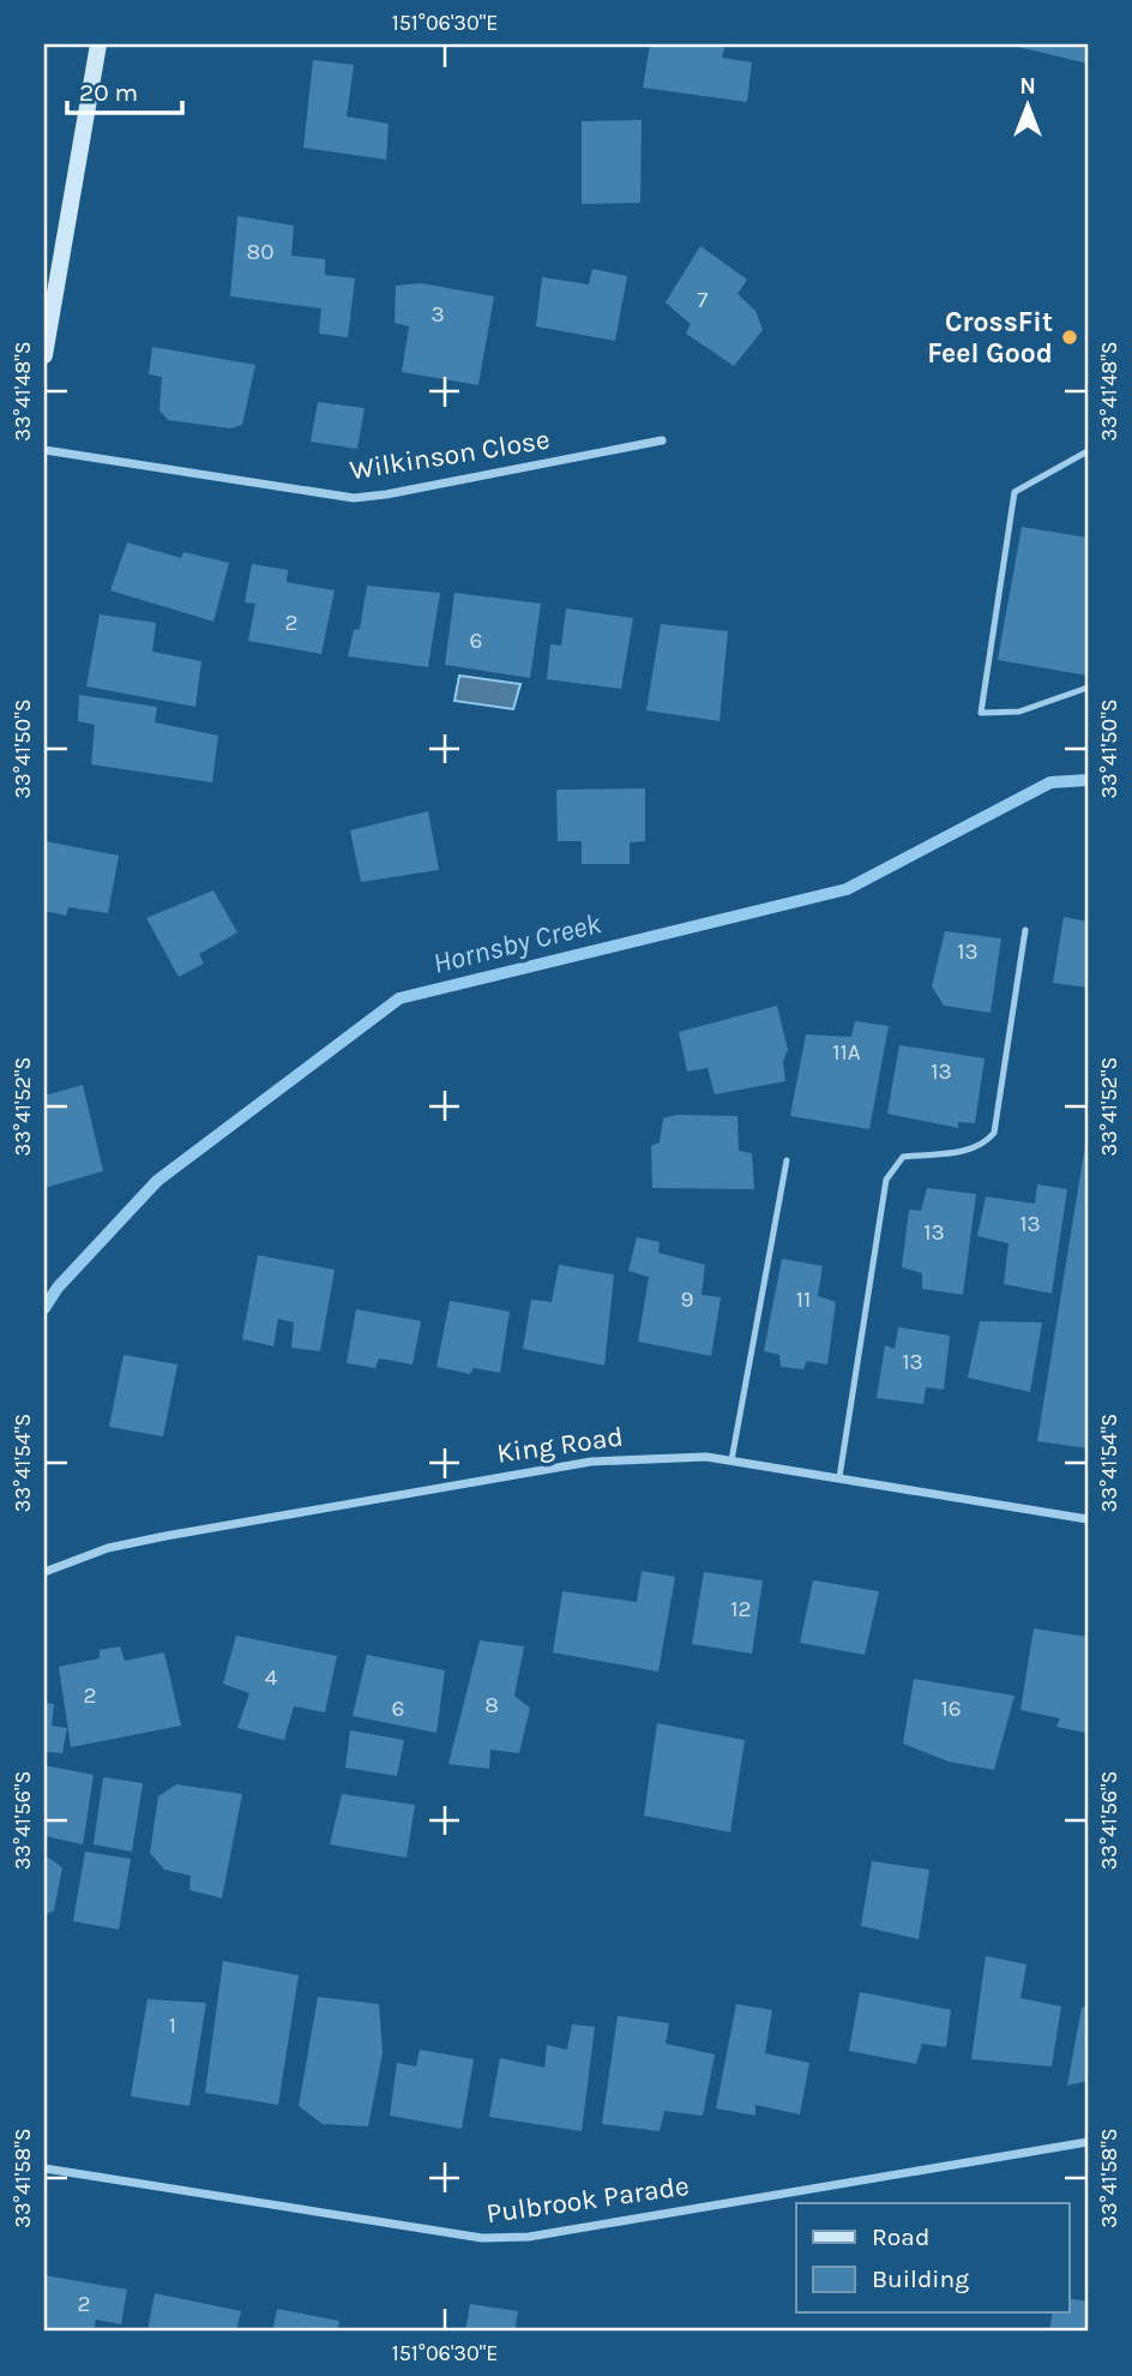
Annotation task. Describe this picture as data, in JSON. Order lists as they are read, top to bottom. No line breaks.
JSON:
{"streets":{"street":["Wilkinson Close","King Road","Pulbrook Parade"]},"water":["Hornsby Creek"],"places":["CrossFit Feel Good"],"house_numbers":["80","7","3","2","6","13","11A","13","13","13","9","11","13","12","4","2","8","6","16","1","2"],"legend":["Road","Building"],"scale_bar":"20 m","north":"top","coordinates":["151°06'30\"E","33°41'48\"S","33°41'50\"S","33°41'52\"S","33°41'54\"S","33°41'56\"S","33°41'58\"S"]}
